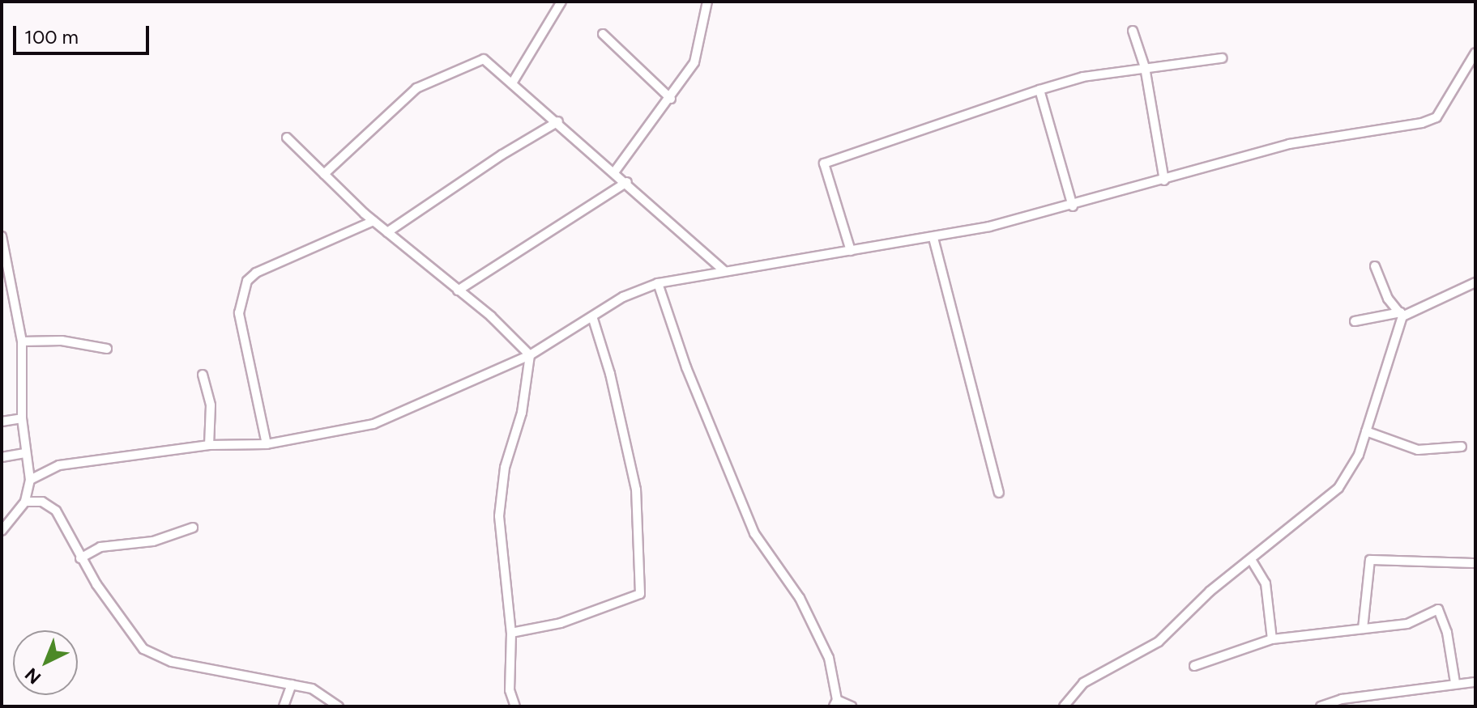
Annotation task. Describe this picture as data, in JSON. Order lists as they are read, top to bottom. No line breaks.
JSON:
{"scale_bar":"100 m","north":"bottom left"}
